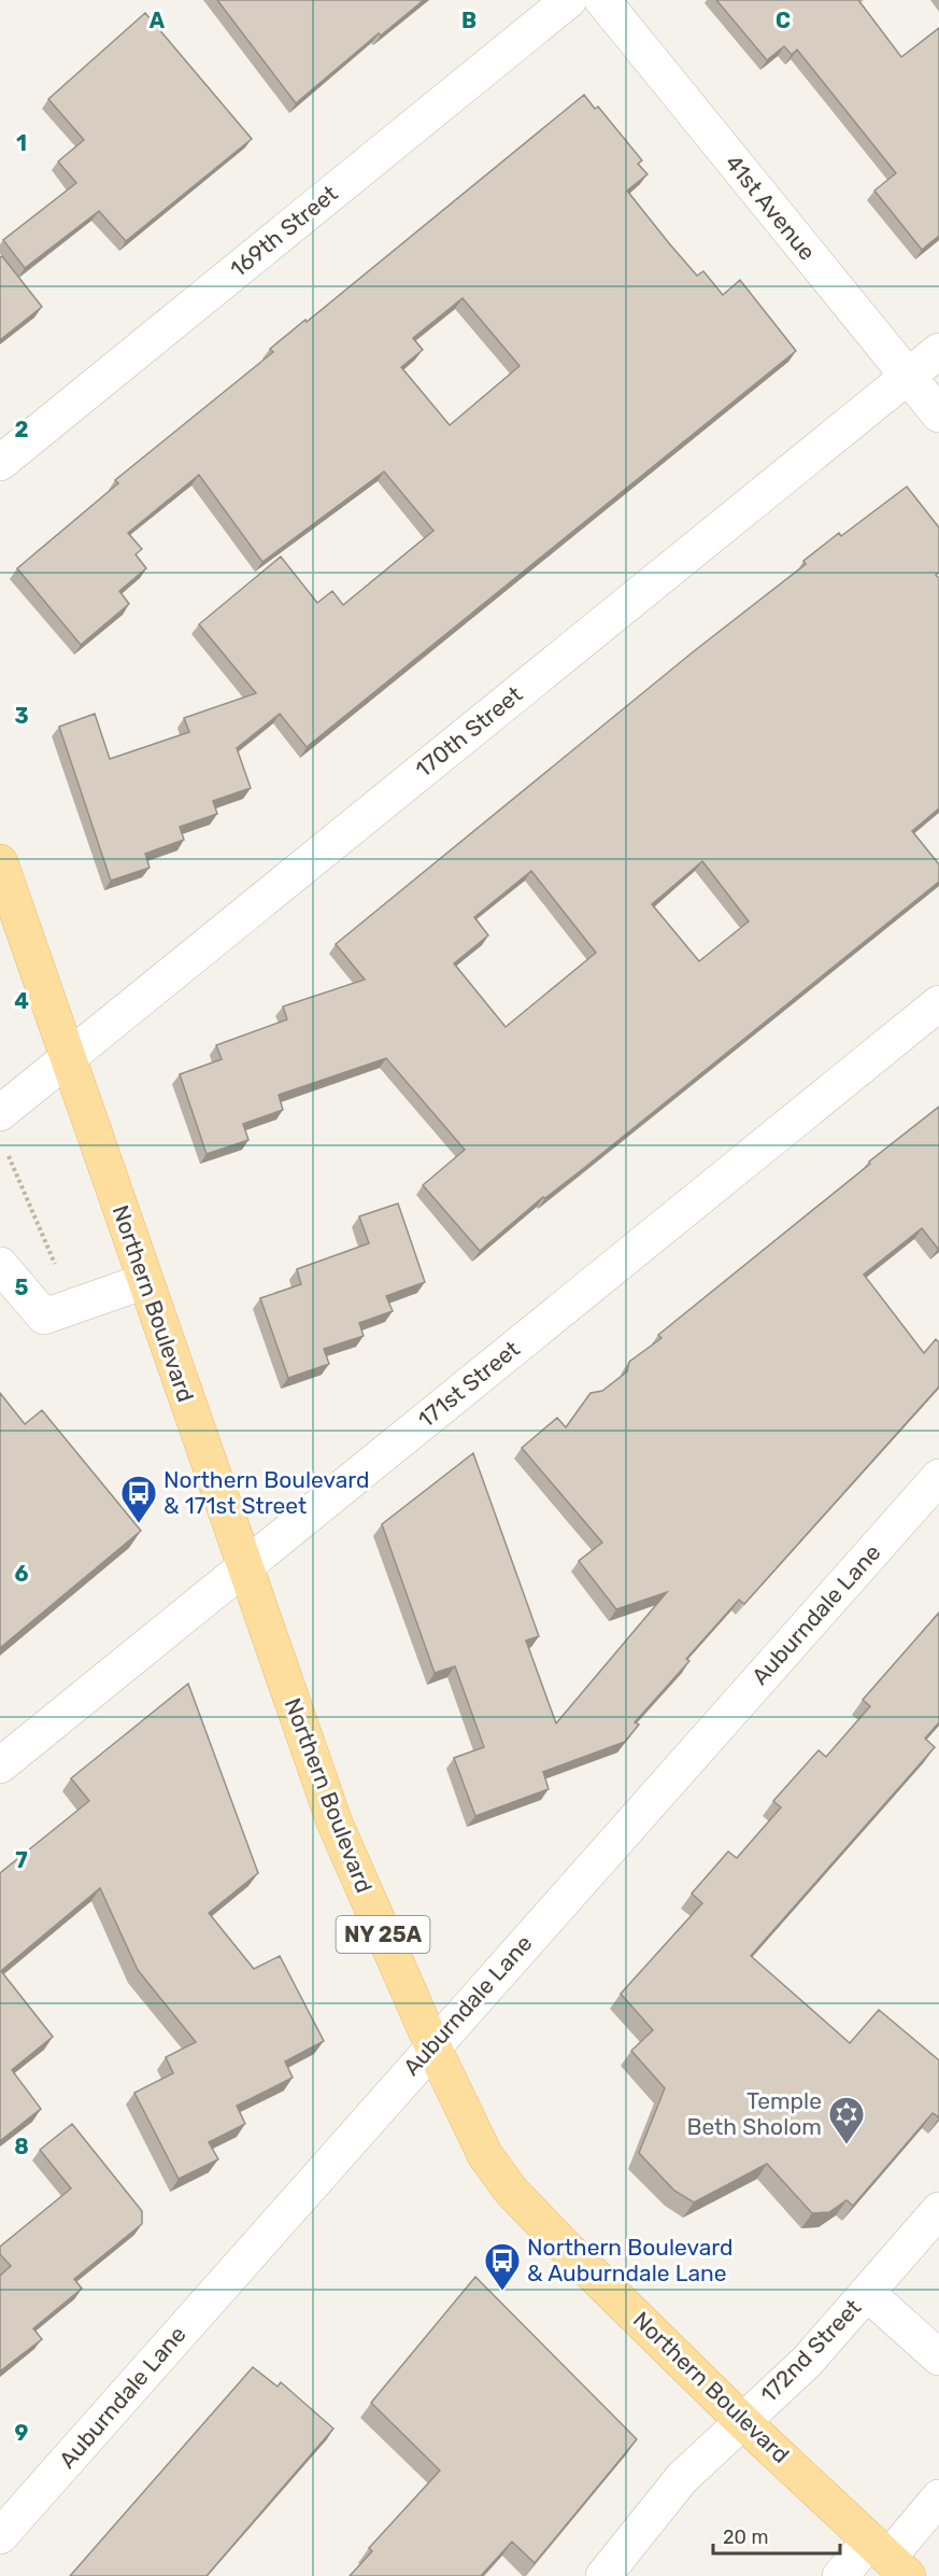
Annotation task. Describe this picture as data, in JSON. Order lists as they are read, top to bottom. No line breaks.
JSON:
{"streets":{"main road":["Northern Boulevard","NY 25A"],"street":["41st Avenue","169th Street","170th Street","171st Street","Auburndale Lane","172nd Street"]},"crossings":[["41st Avenue","170th Street"],["170th Street","Northern Boulevard"],["Northern Boulevard","171st Street"],["Northern Boulevard","Auburndale Lane"],["Northern Boulevard","172nd Street"]],"places":{"bus stop":["Northern Boulevard & 171st Street","Northern Boulevard & Auburndale Lane"],"synagogue":["Temple Beth Sholom"]},"scale_bar":"20 m","grid":{"columns":["A","B","C"],"rows":["1","2","3","4","5","6","7","8","9"]}}
